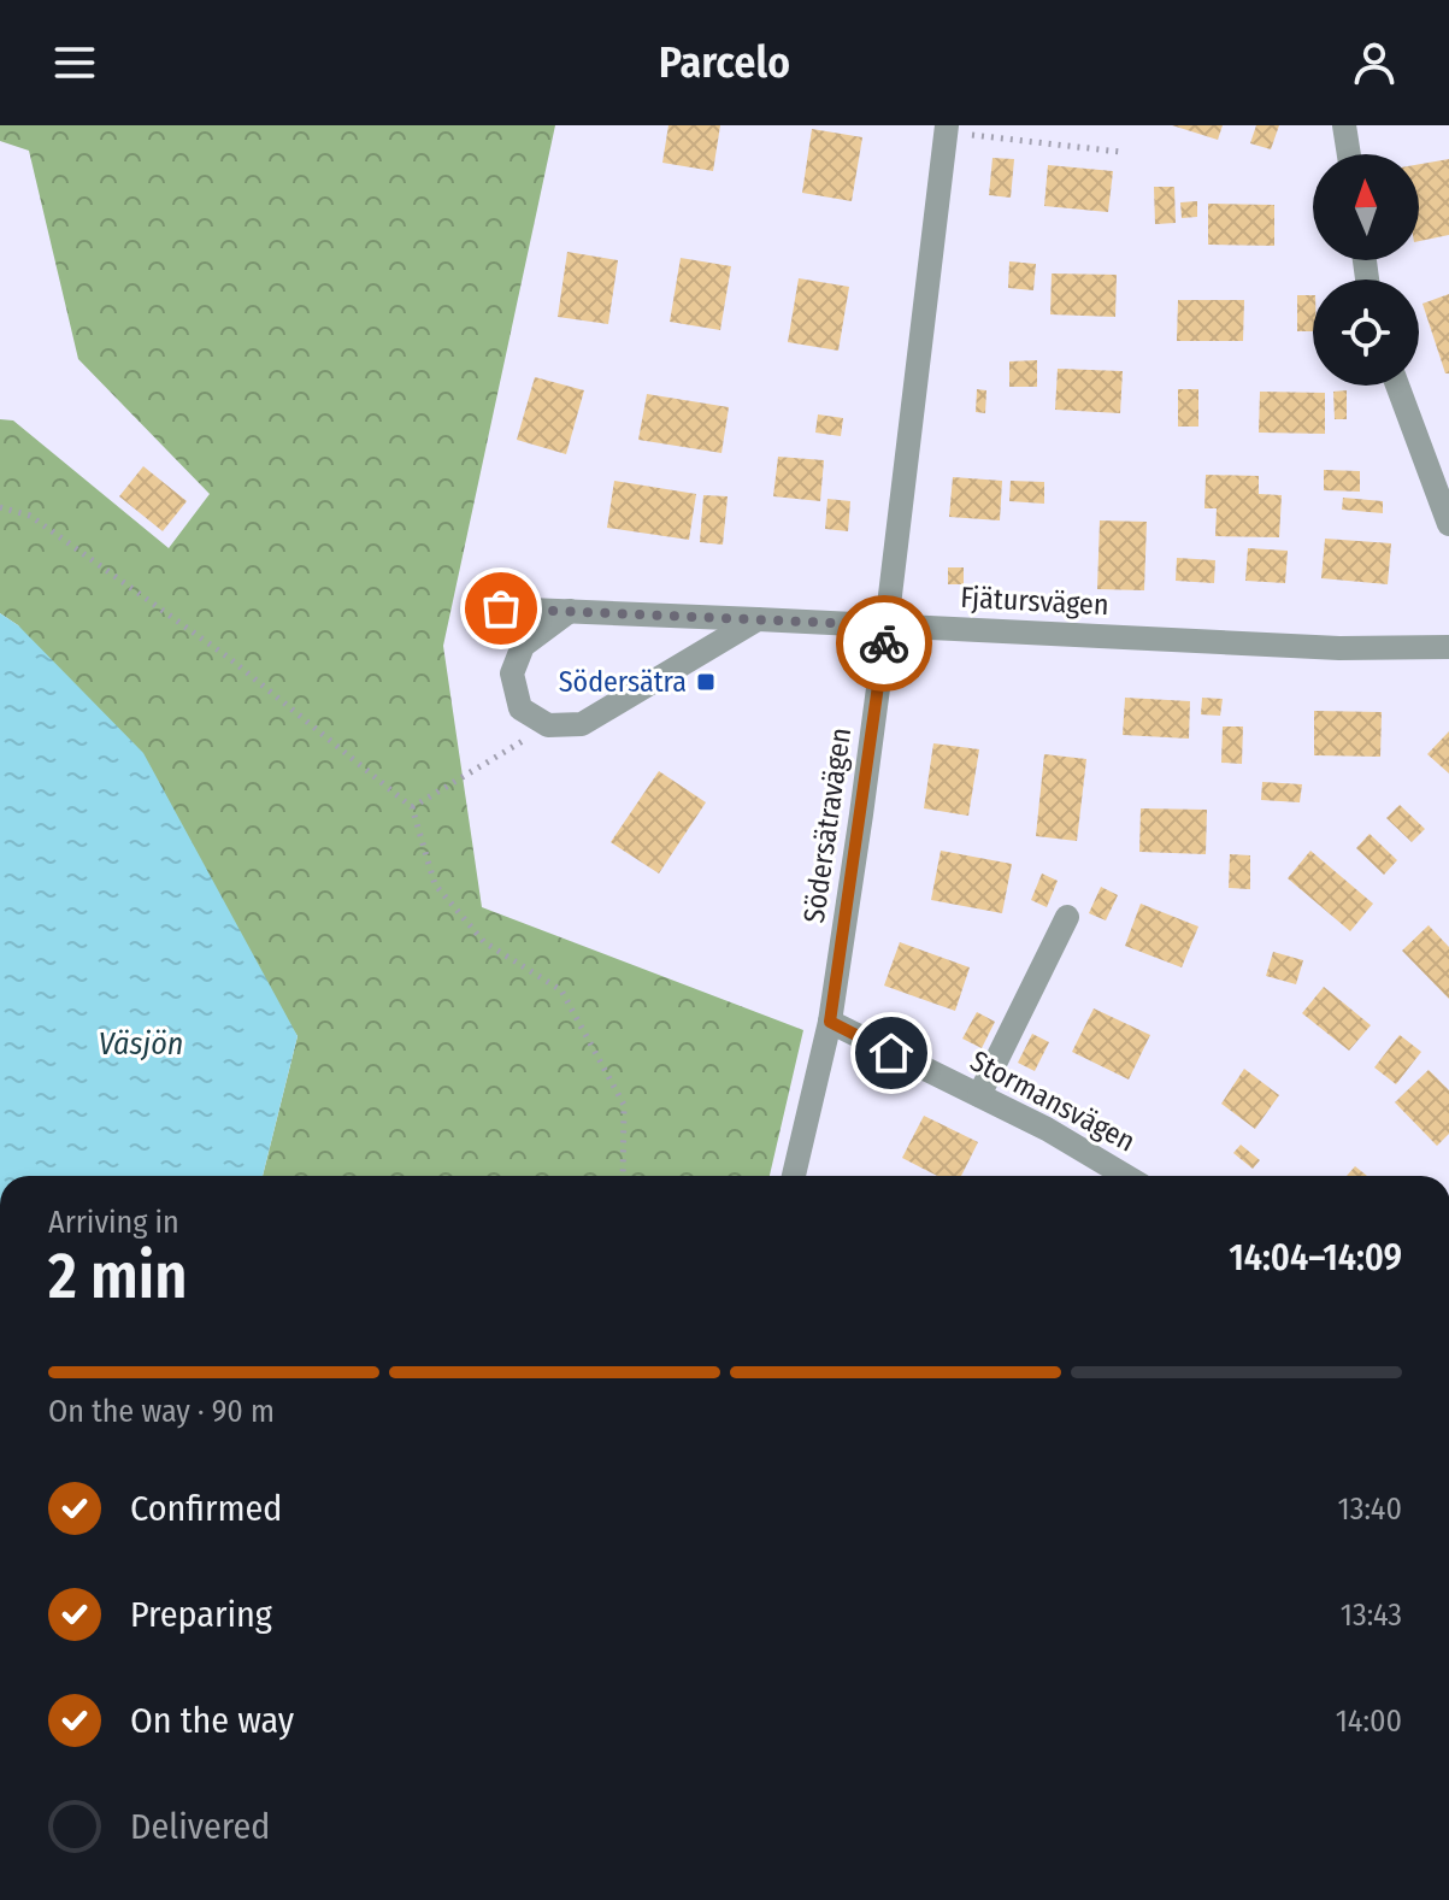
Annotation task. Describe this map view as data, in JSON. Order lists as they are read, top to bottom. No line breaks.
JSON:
{"streets":{"street":["Fjätursvägen","Södersätravägen","Stormansvägen"]},"crossings":[["Fjätursvägen","Södersätravägen"],["Södersätravägen","Stormansvägen"]],"water":["Väsjön"],"places":{"transit":["Södersätra"]},"north":"top","page":{"header":"Parcelo","heading":["2 min","Arriving in","14:04–14:09"],"bar":"On the way · 90 m","list":[["Confirmed","13:40"],["Preparing","13:43"],["On the way","14:00"],"Delivered"]}}
